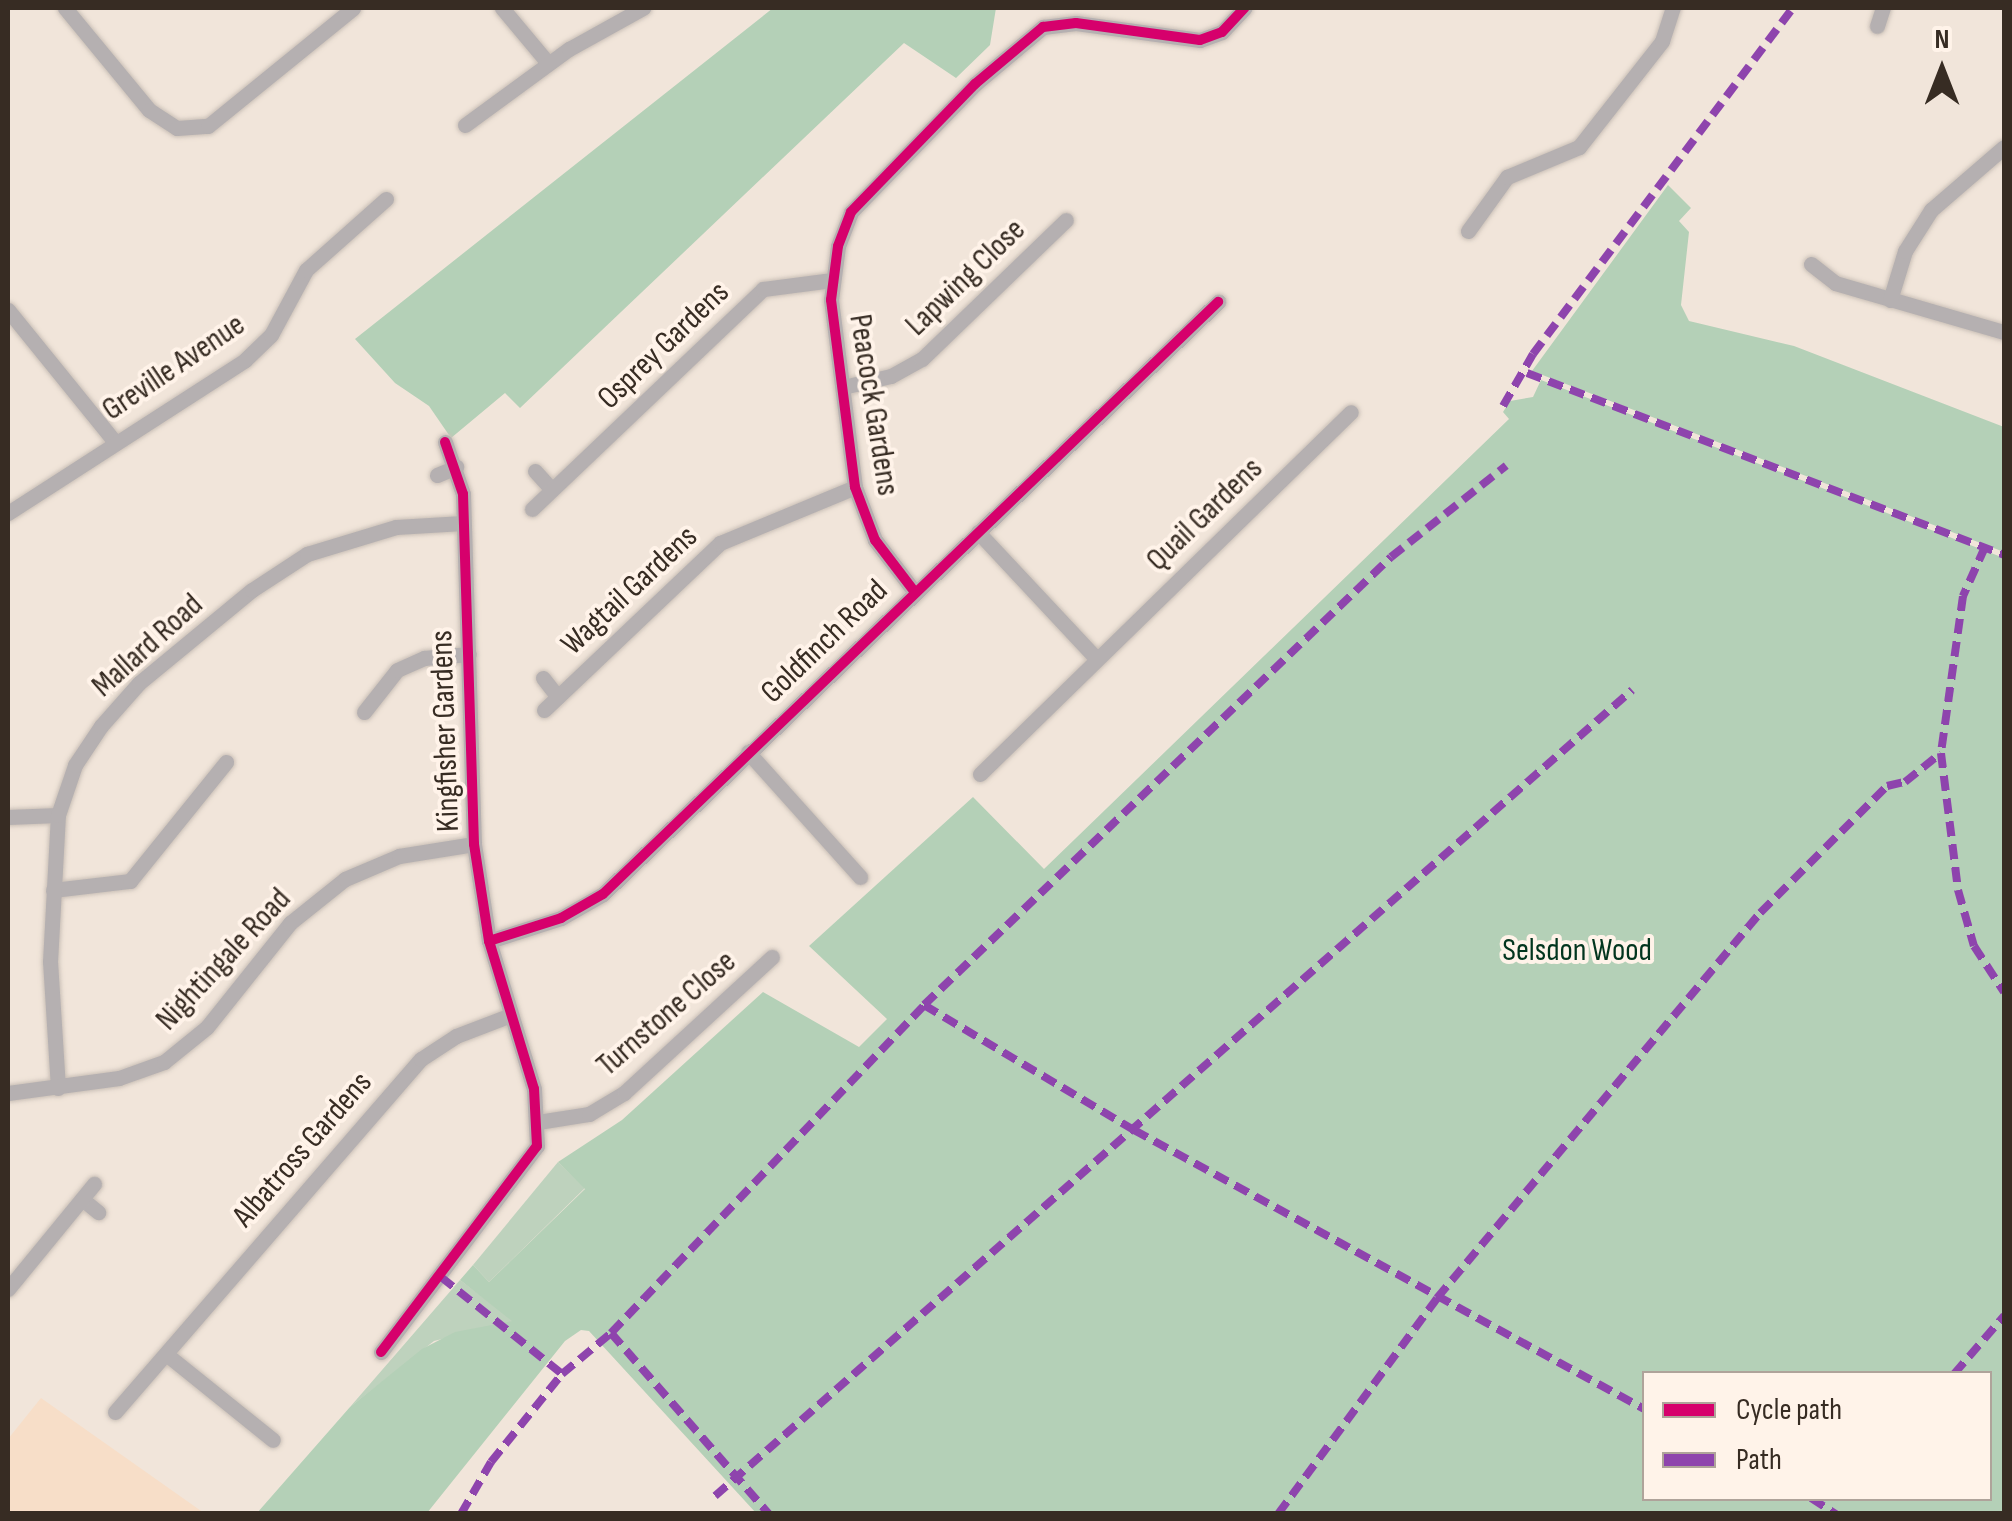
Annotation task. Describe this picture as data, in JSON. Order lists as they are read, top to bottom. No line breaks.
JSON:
{"streets":{"street":["Lapwing Close","Osprey Gardens","Greville Avenue","Peacock Gardens","Quail Gardens","Wagtail Gardens","Goldfinch Road","Mallard Road","Kingfisher Gardens","Nightingale Road","Turnstone Close","Albatross Gardens"]},"crossings":[["Lapwing Close","Peacock Gardens"],["Osprey Gardens","Peacock Gardens"],["Peacock Gardens","Wagtail Gardens"],["Peacock Gardens","Goldfinch Road"],["Goldfinch Road","Kingfisher Gardens"],["Mallard Road","Kingfisher Gardens"],["Mallard Road","Nightingale Road"],["Kingfisher Gardens","Nightingale Road"],["Kingfisher Gardens","Turnstone Close"],["Kingfisher Gardens","Albatross Gardens"]],"parks":["Selsdon Wood"],"legend":["Cycle path","Path"],"north":"top"}
